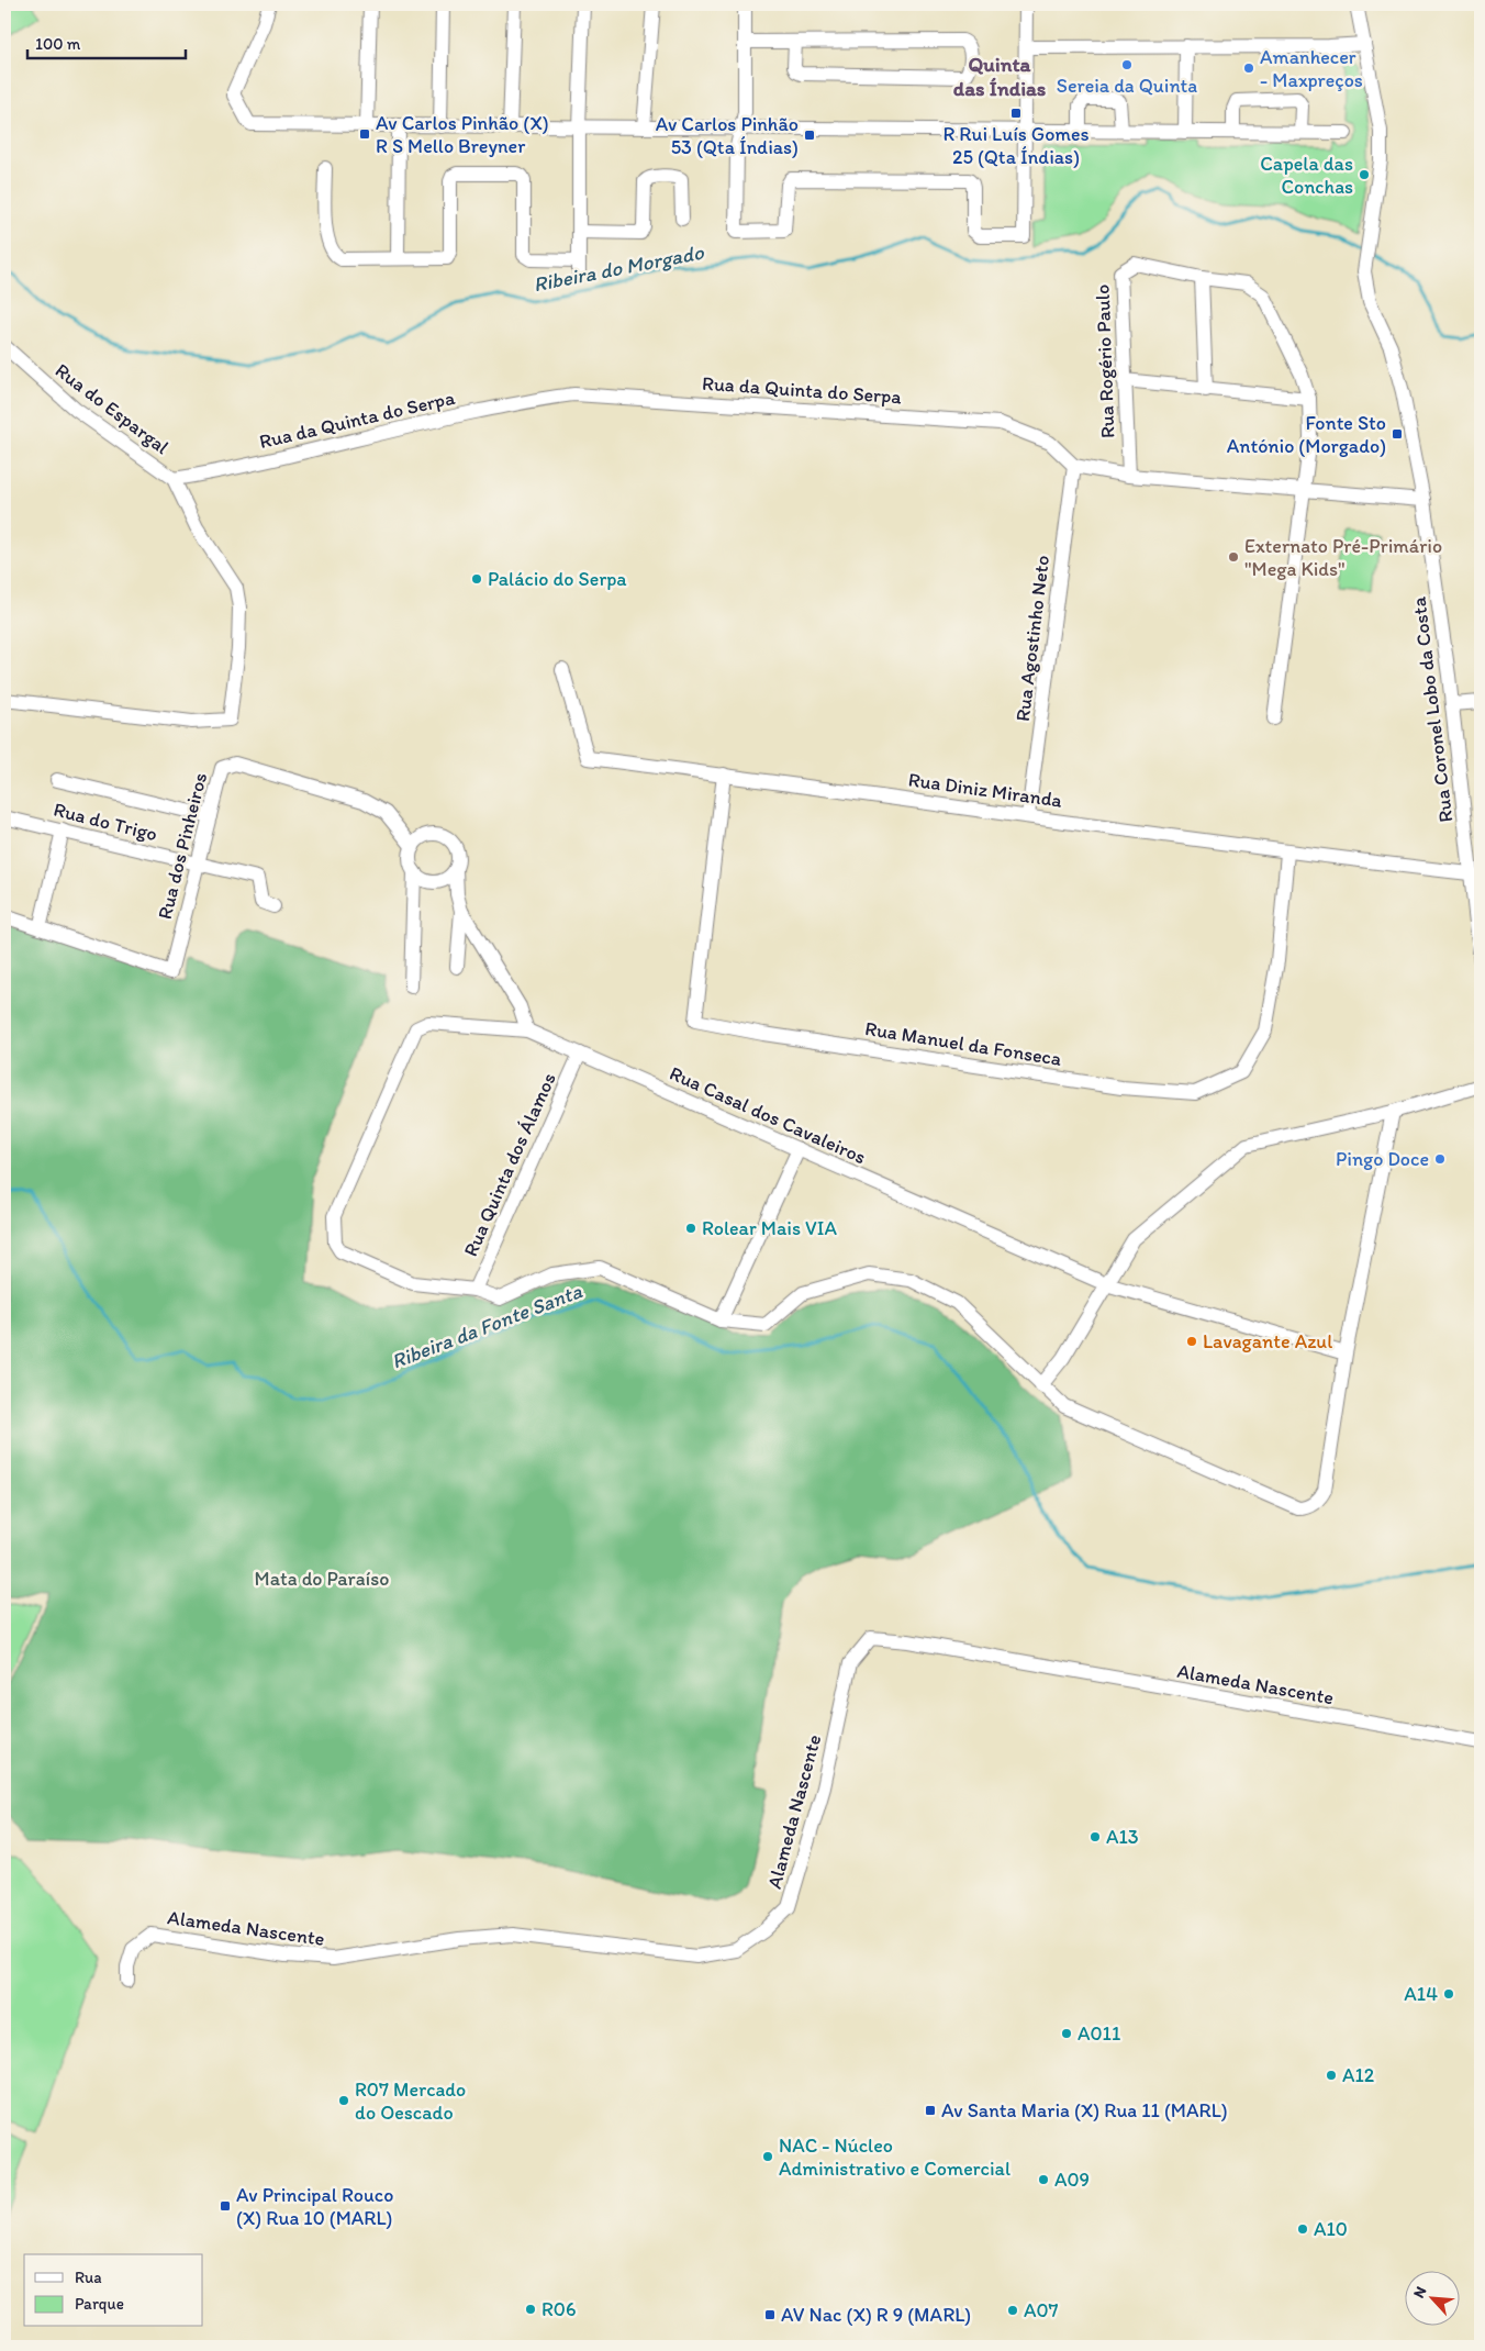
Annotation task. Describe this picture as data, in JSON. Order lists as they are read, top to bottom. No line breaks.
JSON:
{"streets":{"street":["Rua Rogério Paulo","Rua da Quinta do Serpa","Rua do Espargal","Rua Agostinho Neto","Rua Coronel Lobo da Costa","Rua Diniz Miranda","Rua do Trigo","Rua dos Pinheiros","Rua Manuel da Fonseca","Rua Casal dos Cavaleiros","Rua Quinta dos Álamos","Alameda Nascente"]},"crossings":[["Rua da Quinta do Serpa","Rua do Espargal"],["Rua da Quinta do Serpa","Rua Agostinho Neto"],["Rua Agostinho Neto","Rua Diniz Miranda"],["Rua Coronel Lobo da Costa","Rua Diniz Miranda"],["Rua Diniz Miranda","Rua Manuel da Fonseca"],["Rua do Trigo","Rua dos Pinheiros"],["Rua Casal dos Cavaleiros","Rua Quinta dos Álamos"]],"districts":["Quinta das Índias"],"water":["Ribeira do Morgado","Ribeira da Fonte Santa"],"parks":["Mata do Paraíso"],"places":{"other":["Sereia da Quinta","Amanhecer - Maxpreços","Capela das Conchas","Externato Pré-Primário \"Mega Kids\"","Palácio do Serpa","Pingo Doce","Rolear Mais VIA","Lavagante Azul","A13","A14","A011","A12","R07 Mercado do Oescado","NAC - Núcleo Administrativo e Comercial","A09","A10","R06","A07"],"transit":["R Rui Luís Gomes 25 (Qta Índias)","Av Carlos Pinhão (X) R S Mello Breyner","Av Carlos Pinhão 53 (Qta Índias)","Fonte Sto António (Morgado)","Av Santa Maria (X) Rua 11 (MARL)","Av Principal Rouco (X) Rua 10 (MARL)","AV Nac (X) R 9 (MARL)"]},"legend":["Rua","Parque"],"scale_bar":"100 m","north":"top left"}
